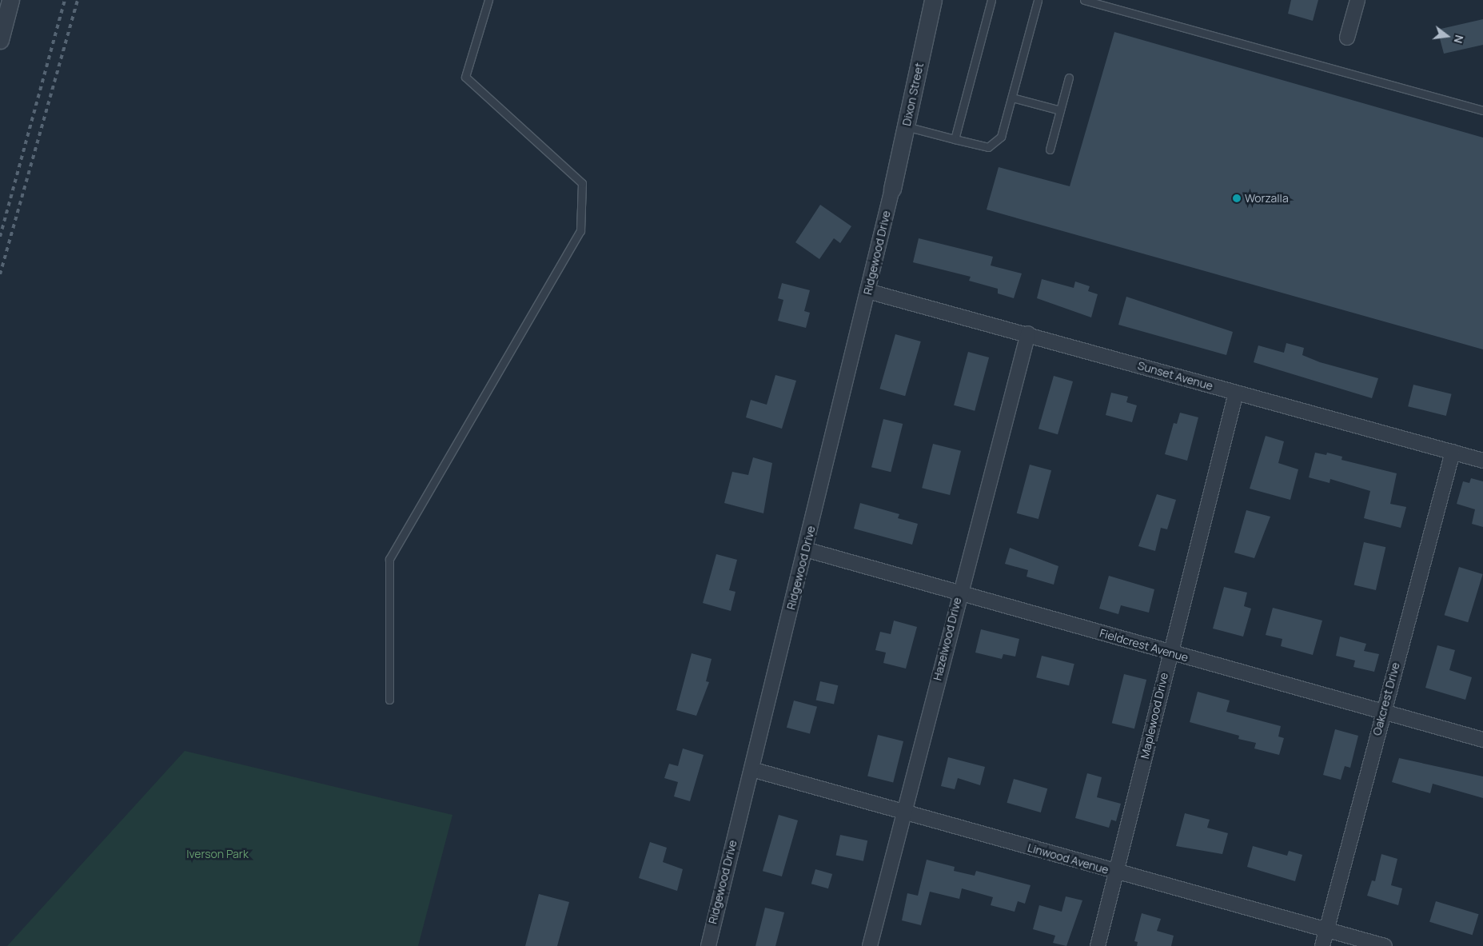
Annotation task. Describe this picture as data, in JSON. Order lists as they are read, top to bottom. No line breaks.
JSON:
{"streets":{"street":["Dixon Street","Ridgewood Drive","Sunset Avenue","Hazelwood Drive","Fieldcrest Avenue","Oakcrest Drive","Maplewood Drive","Linwood Avenue"]},"crossings":[["Dixon Street","Ridgewood Drive"],["Ridgewood Drive","Sunset Avenue"],["Ridgewood Drive","Fieldcrest Avenue"],["Ridgewood Drive","Linwood Avenue"],["Sunset Avenue","Hazelwood Drive"],["Sunset Avenue","Oakcrest Drive"],["Sunset Avenue","Maplewood Drive"],["Hazelwood Drive","Fieldcrest Avenue"],["Hazelwood Drive","Linwood Avenue"],["Fieldcrest Avenue","Oakcrest Drive"],["Fieldcrest Avenue","Maplewood Drive"],["Oakcrest Drive","Linwood Avenue"],["Maplewood Drive","Linwood Avenue"]],"parks":["Iverson Park"],"places":["Worzalla"],"north":"right"}
